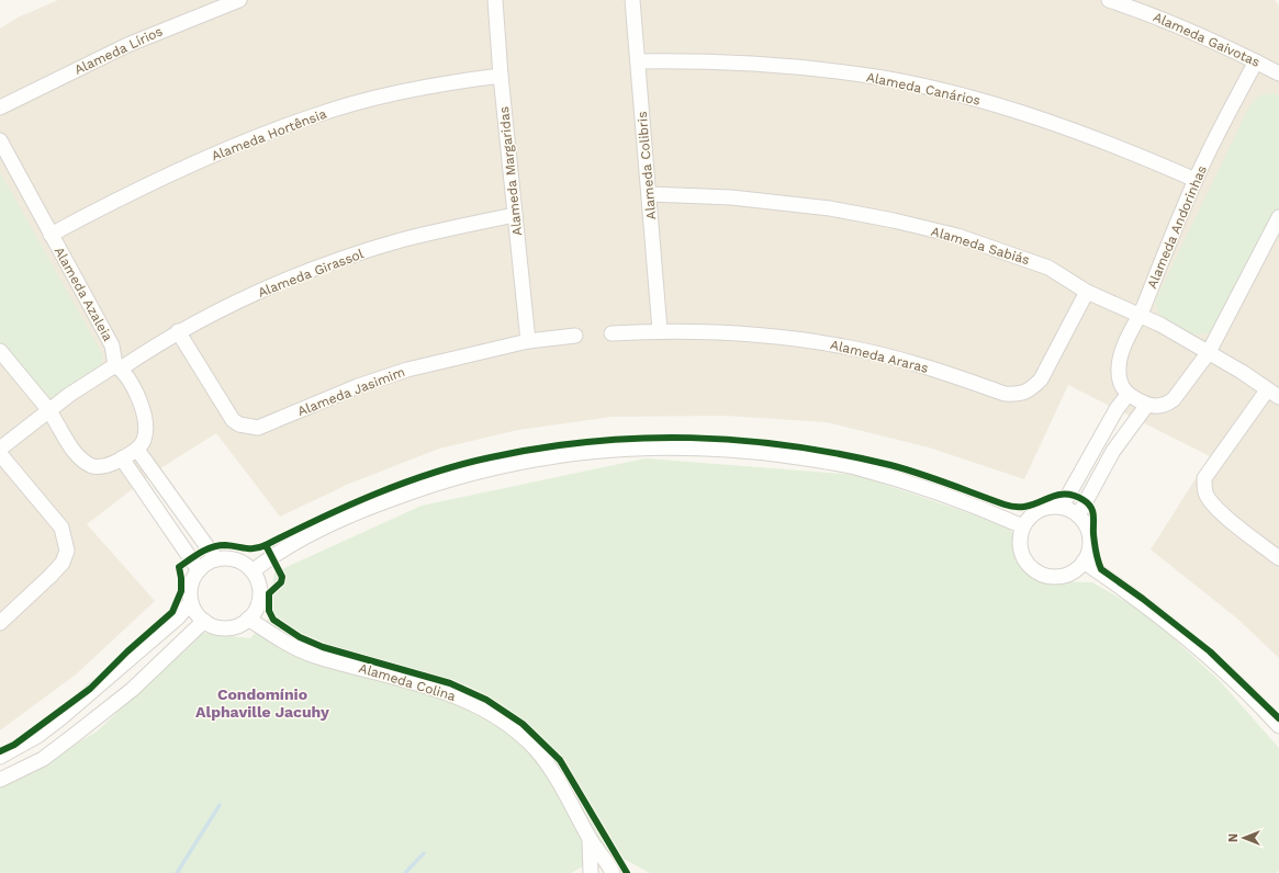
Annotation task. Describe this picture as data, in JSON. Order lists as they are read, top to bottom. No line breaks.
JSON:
{"streets":{"street":["Alameda Gaivotas","Alameda Lírios","Alameda Canários","Alameda Hortênsia","Alameda Colibris","Alameda Margaridas","Alameda Andorinhas","Alameda Sabiás","Alameda Girassol","Alameda Azaleia","Alameda Araras","Alameda Jasimim","Alameda Colina"]},"crossings":[["Alameda Gaivotas","Alameda Andorinhas"],["Alameda Canários","Alameda Colibris"],["Alameda Canários","Alameda Andorinhas"],["Alameda Hortênsia","Alameda Margaridas"],["Alameda Hortênsia","Alameda Azaleia"],["Alameda Colibris","Alameda Sabiás"],["Alameda Colibris","Alameda Araras"],["Alameda Margaridas","Alameda Girassol"],["Alameda Margaridas","Alameda Jasimim"],["Alameda Andorinhas","Alameda Sabiás"],["Alameda Sabiás","Alameda Araras"],["Alameda Girassol","Alameda Azaleia"],["Alameda Girassol","Alameda Jasimim"]],"districts":["Condomínio Alphaville Jacuhy"],"north":"left"}
